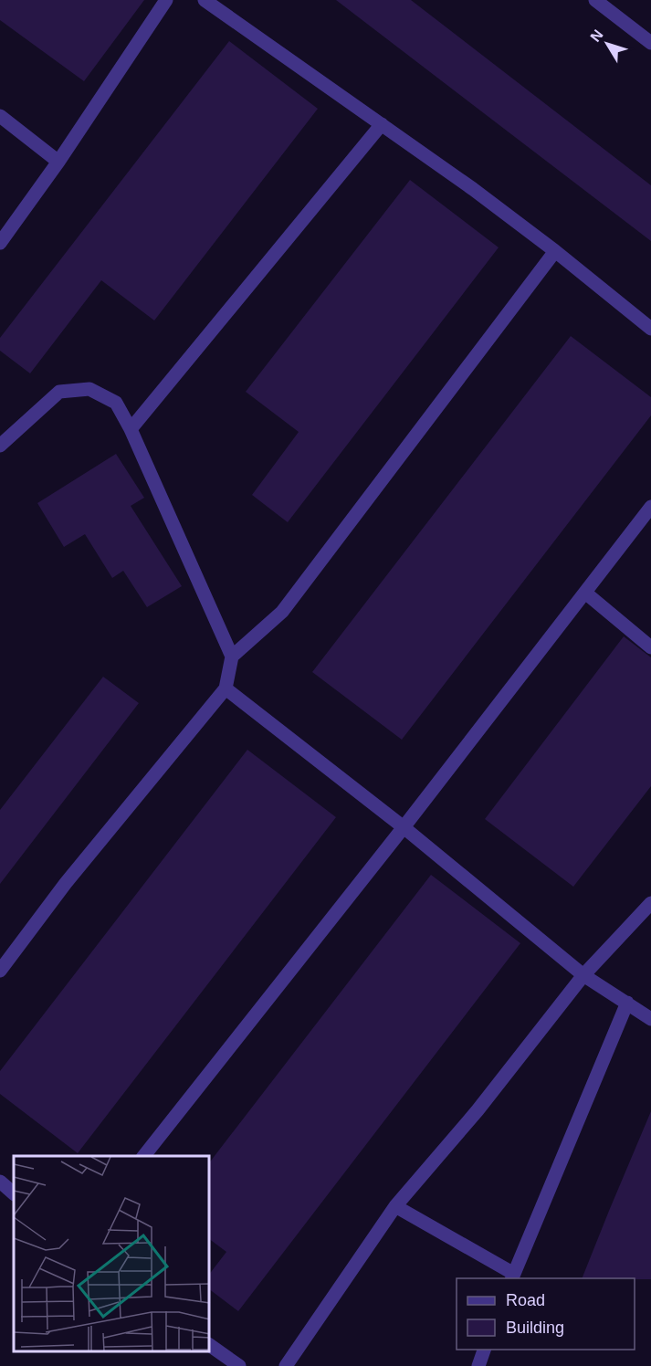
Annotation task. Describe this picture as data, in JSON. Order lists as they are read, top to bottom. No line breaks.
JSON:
{"legend":["Road","Building"],"north":"top left"}
